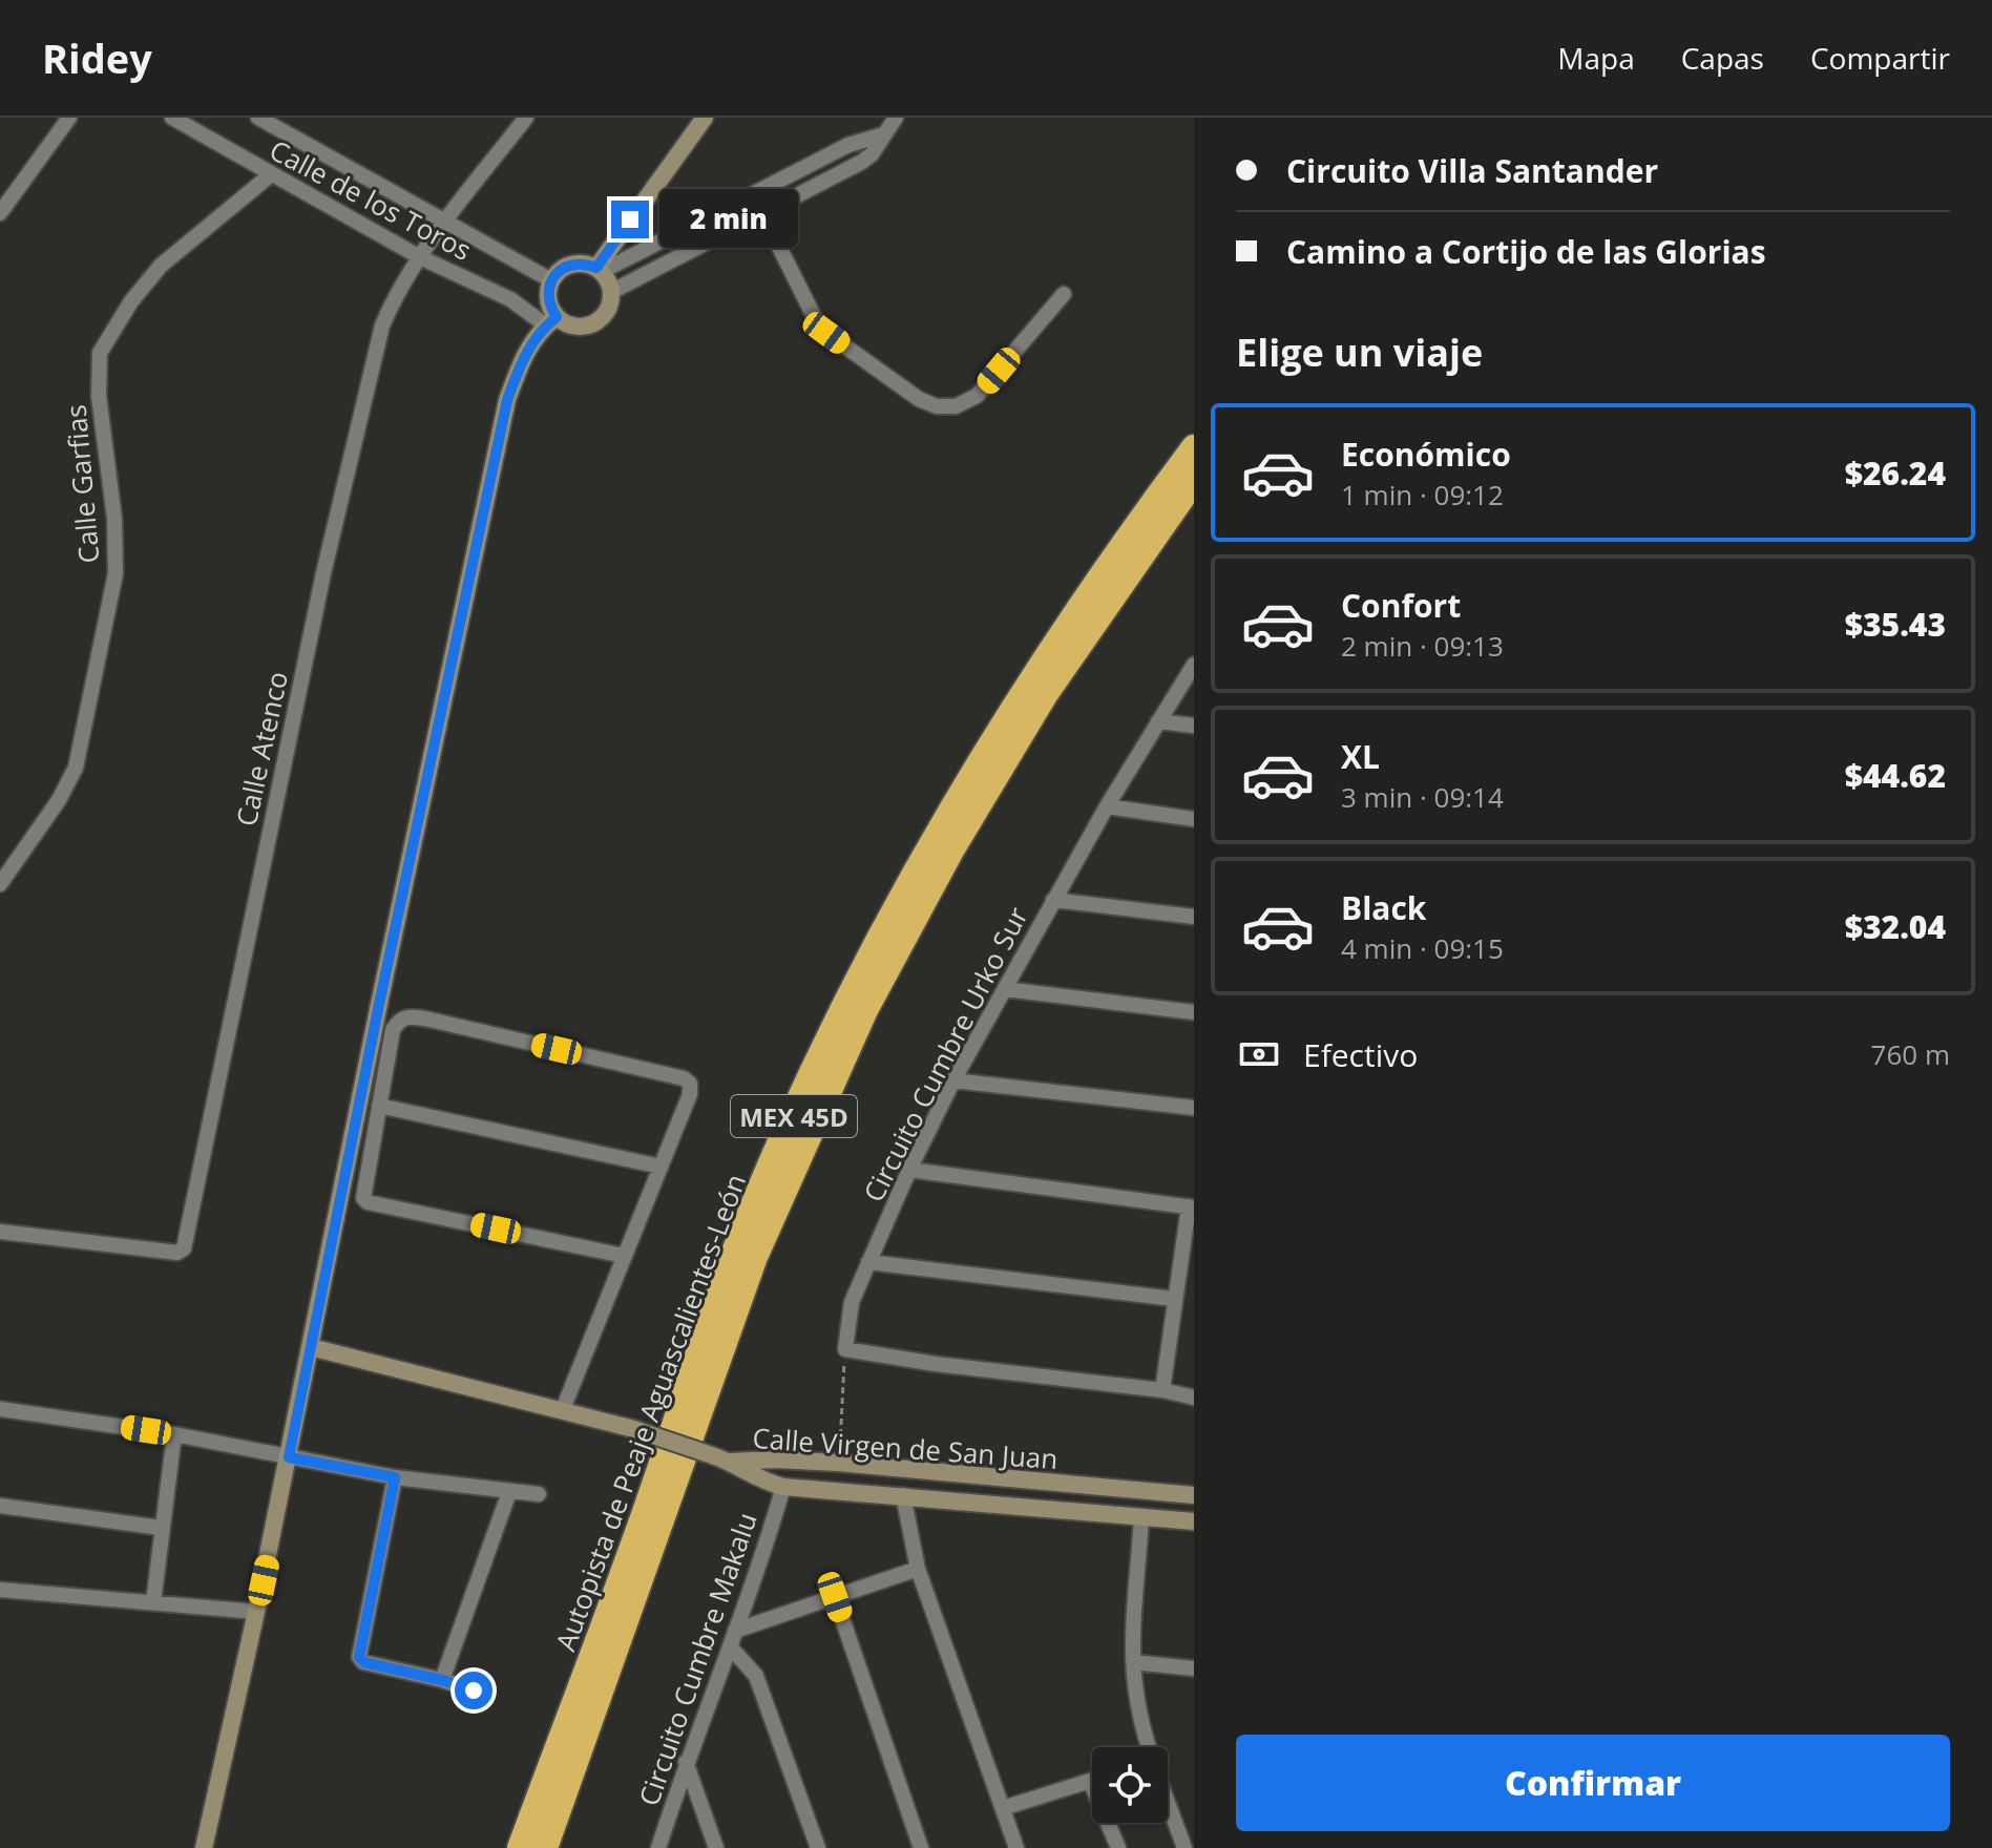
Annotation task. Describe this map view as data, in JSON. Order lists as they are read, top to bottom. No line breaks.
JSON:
{"streets":{"highway":["MEX 45D","Autopista de Peaje Aguascalientes-León"],"street":["Calle de los Toros","Calle Garfias","Calle Atenco","Circuito Cumbre Urko Sur","Calle Virgen de San Juan","Circuito Cumbre Makalu"]},"crossings":[["Calle de los Toros","Calle Garfias"],["Calle de los Toros","Calle Atenco"],["Calle Virgen de San Juan","Circuito Cumbre Makalu"]],"page":{"header":"Ridey","nav":["Mapa","Capas","Compartir"],"banner":["Circuito Villa Santander","Camino a Cortijo de las Glorias"],"bubble":"2 min","heading":"Elige un viaje","list":[{"name":"Económico","note":"1 min · 09:12","value":"$26.24"},{"name":"Confort","note":"2 min · 09:13","value":"$35.43"},{"name":"XL","note":"3 min · 09:14","value":"$44.62"},{"name":"Black","note":"4 min · 09:15","value":"$32.04"}],"pay":["Efectivo","760 m"],"buttons":"Confirmar"}}
